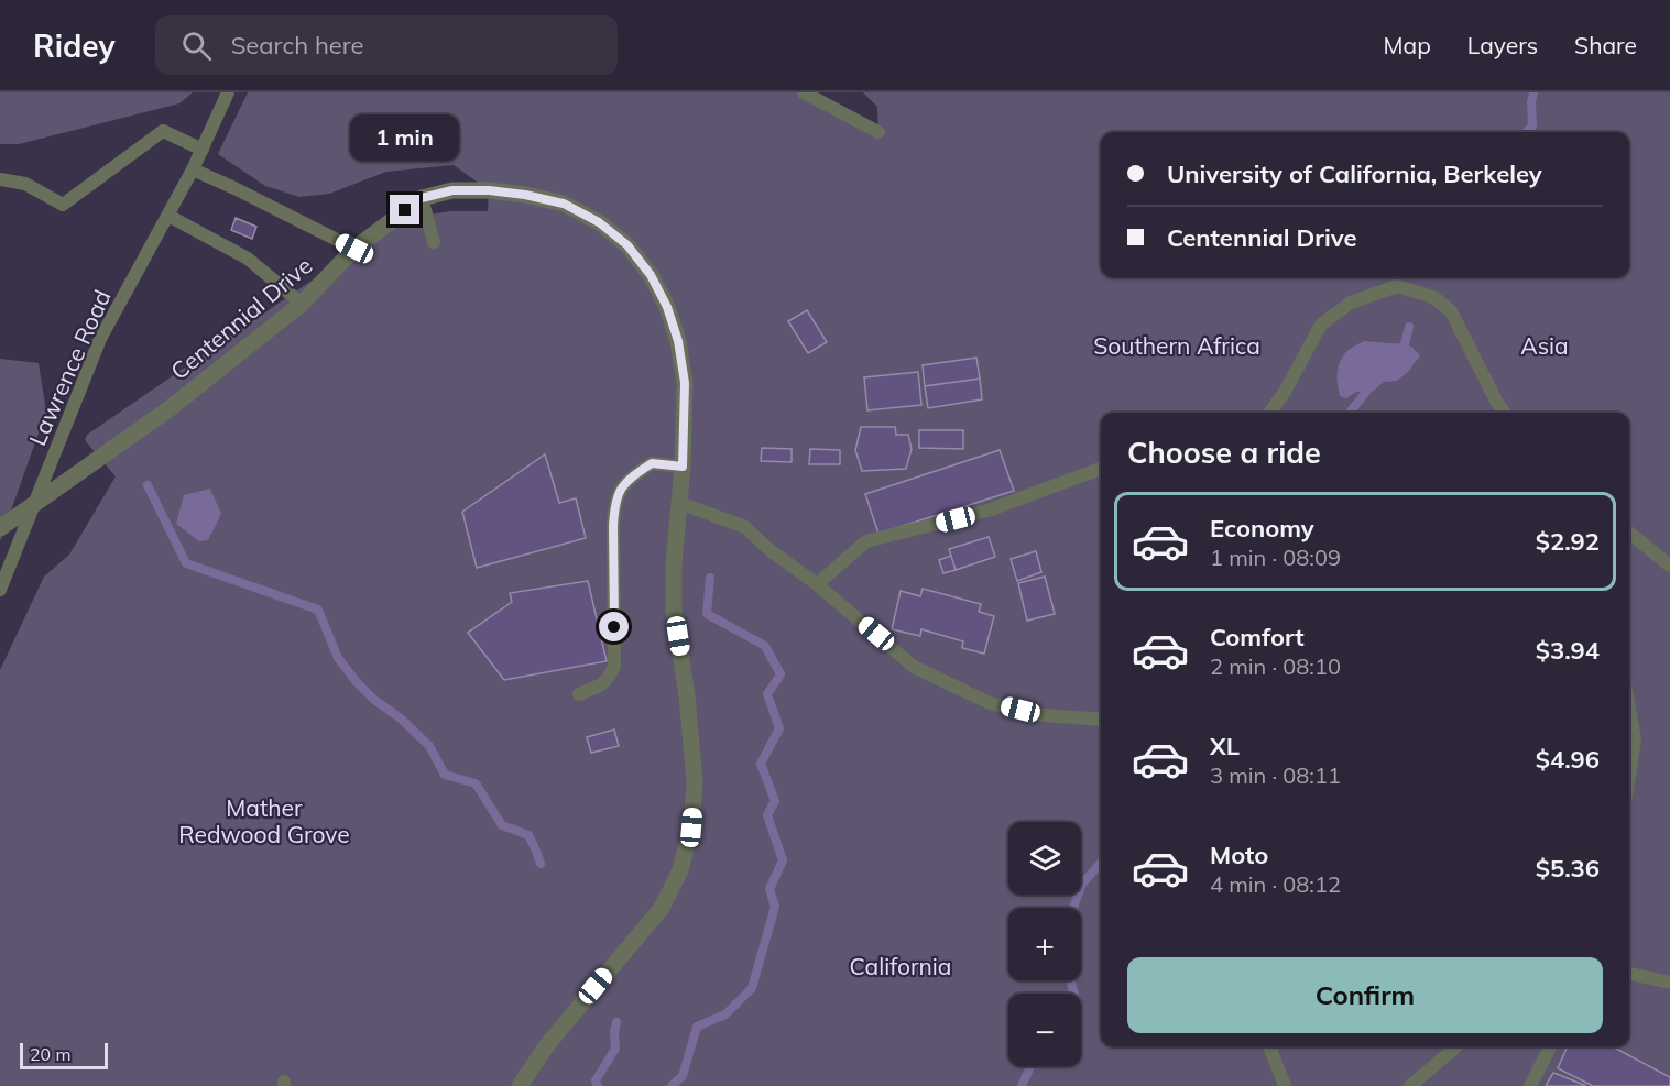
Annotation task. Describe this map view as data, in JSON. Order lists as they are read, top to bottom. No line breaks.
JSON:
{"streets":{"street":["Centennial Drive"],"lane":["Lawrence Road"]},"parks":["Southern Africa","Asia","Mather Redwood Grove","California"],"scale_bar":"20 m","page":{"header":"Ridey","search":"Search here","nav":["Map","Layers","Share"],"bubble":"1 min","banner":["University of California, Berkeley","Centennial Drive"],"heading":"Choose a ride","list":[{"name":"Economy","note":"1 min · 08:09","value":"$2.92"},{"name":"Comfort","note":"2 min · 08:10","value":"$3.94"},{"name":"XL","note":"3 min · 08:11","value":"$4.96"},{"name":"Moto","note":"4 min · 08:12","value":"$5.36"}],"map_buttons":["+","−"],"buttons":"Confirm","scale":"20 m"}}
